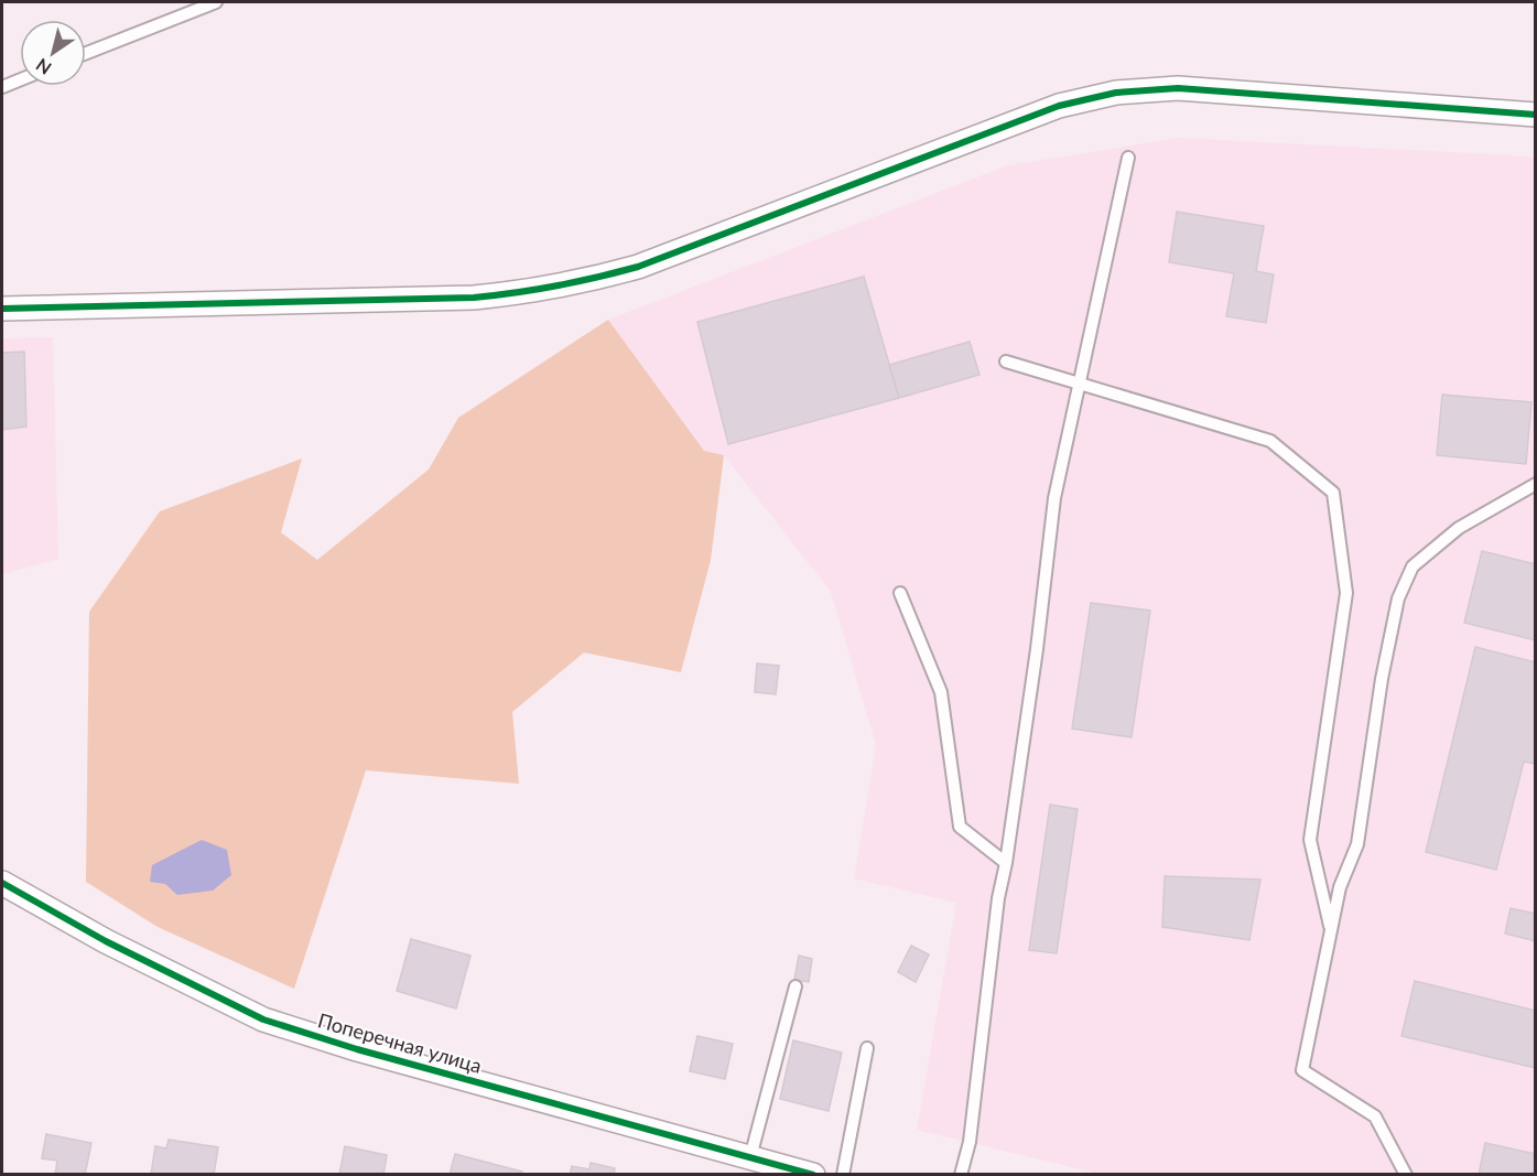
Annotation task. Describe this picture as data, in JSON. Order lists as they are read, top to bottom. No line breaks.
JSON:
{"streets":{"street":["Поперечная улица"]},"north":"bottom left"}
